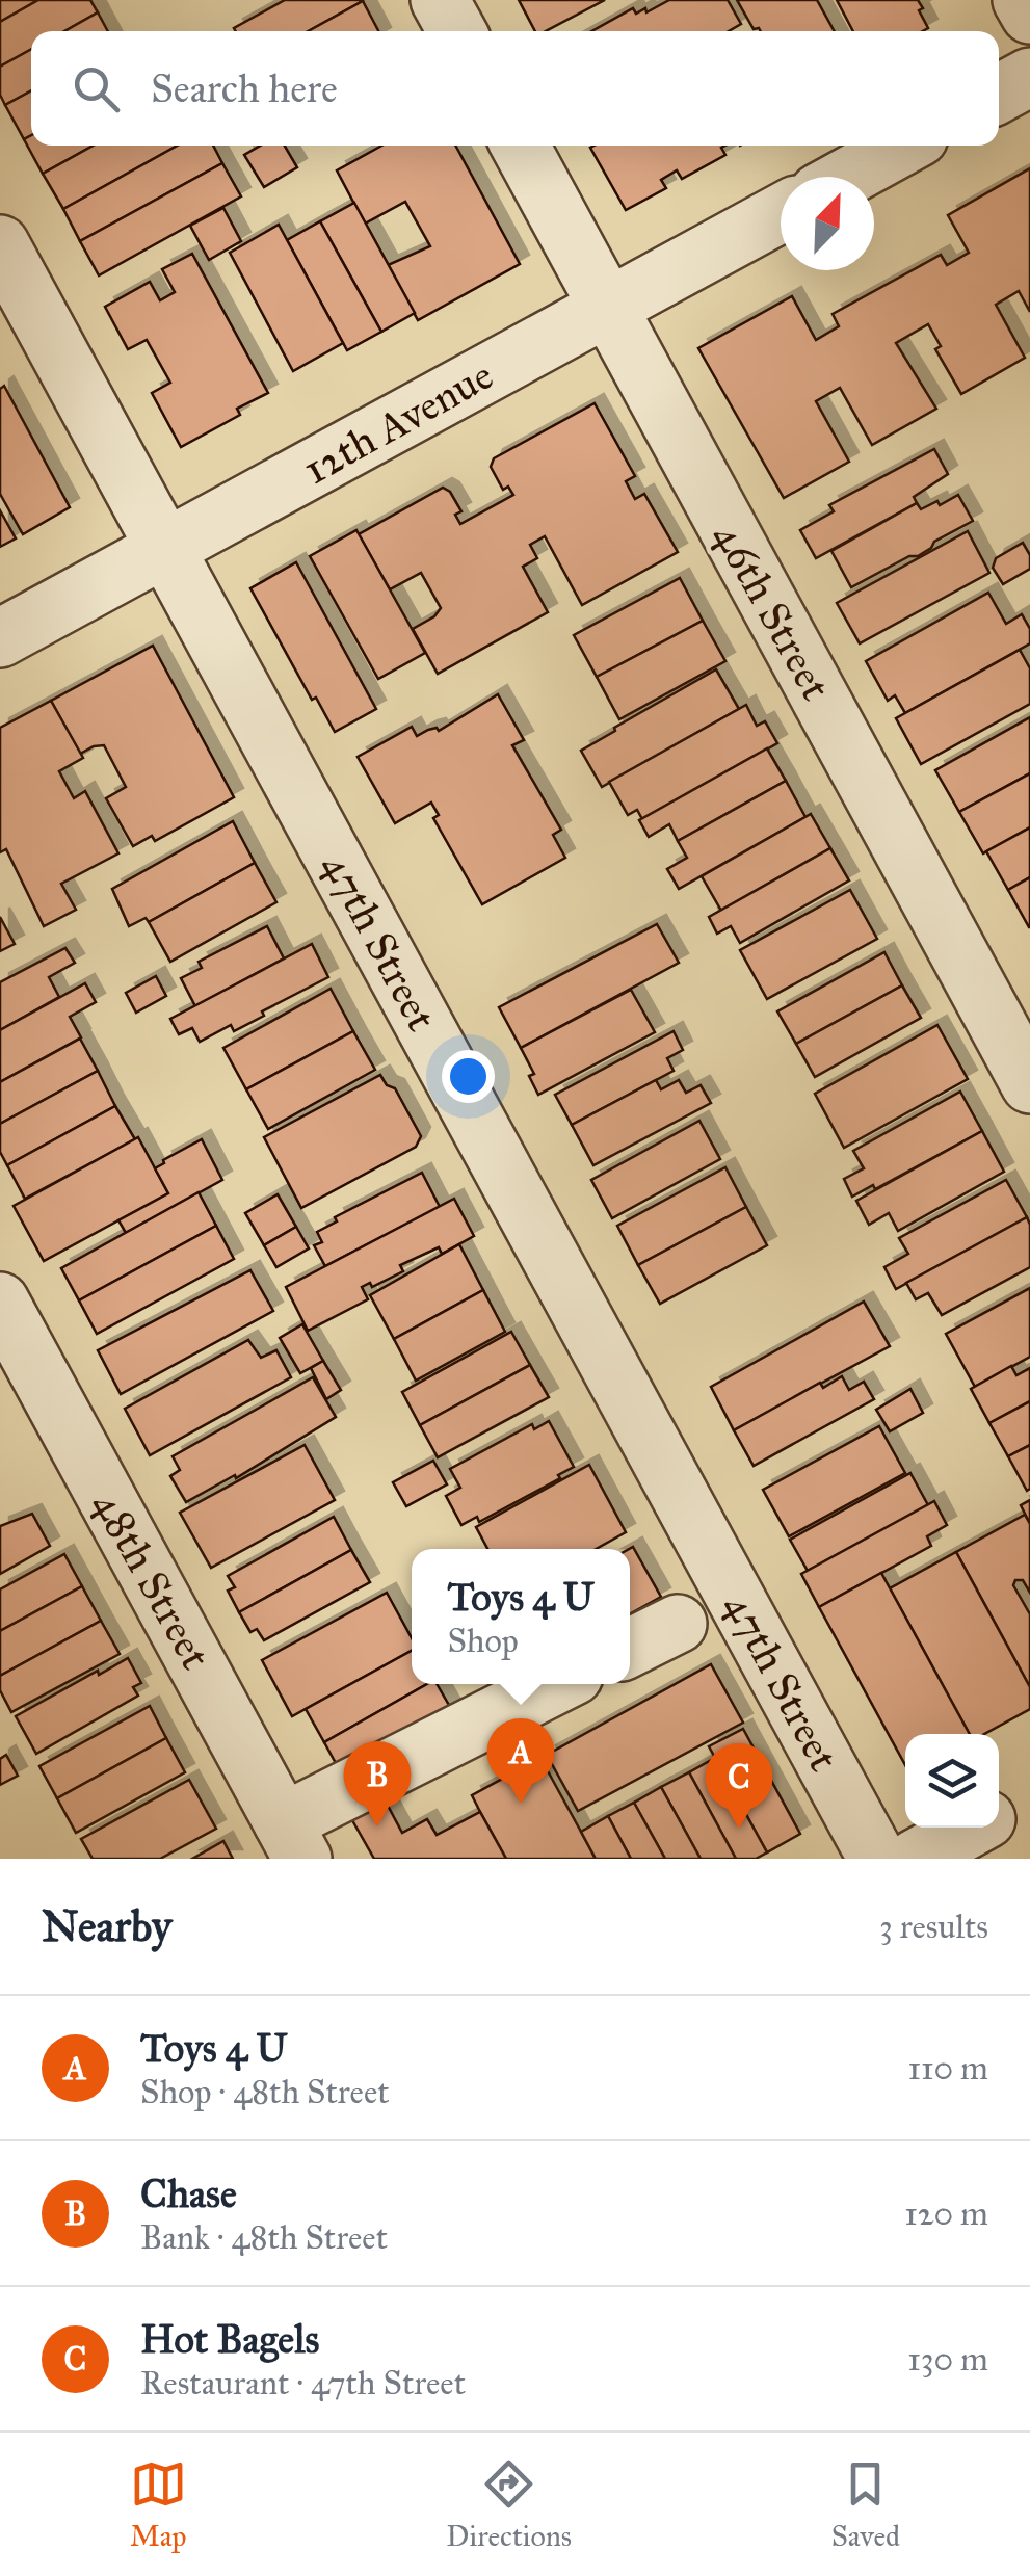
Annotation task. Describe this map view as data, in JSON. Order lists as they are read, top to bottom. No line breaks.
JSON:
{"streets":{"street":["12th Avenue","46th Street","47th Street","48th Street"]},"crossings":[["12th Avenue","46th Street"],["12th Avenue","47th Street"]],"north":"top right","page":{"search":"Search here","popup":["Toys 4 U","Shop"],"pins":["A","B","C"],"heading":["Nearby","3 results"],"list":[{"mark":"A","name":"Toys 4 U","note":"Shop · 48th Street","value":"110 m"},{"mark":"B","name":"Chase","note":"Bank · 48th Street","value":"120 m"},{"mark":"C","name":"Hot Bagels","note":"Restaurant · 47th Street","value":"130 m"}],"nav":["Map","Directions","Saved"]}}
